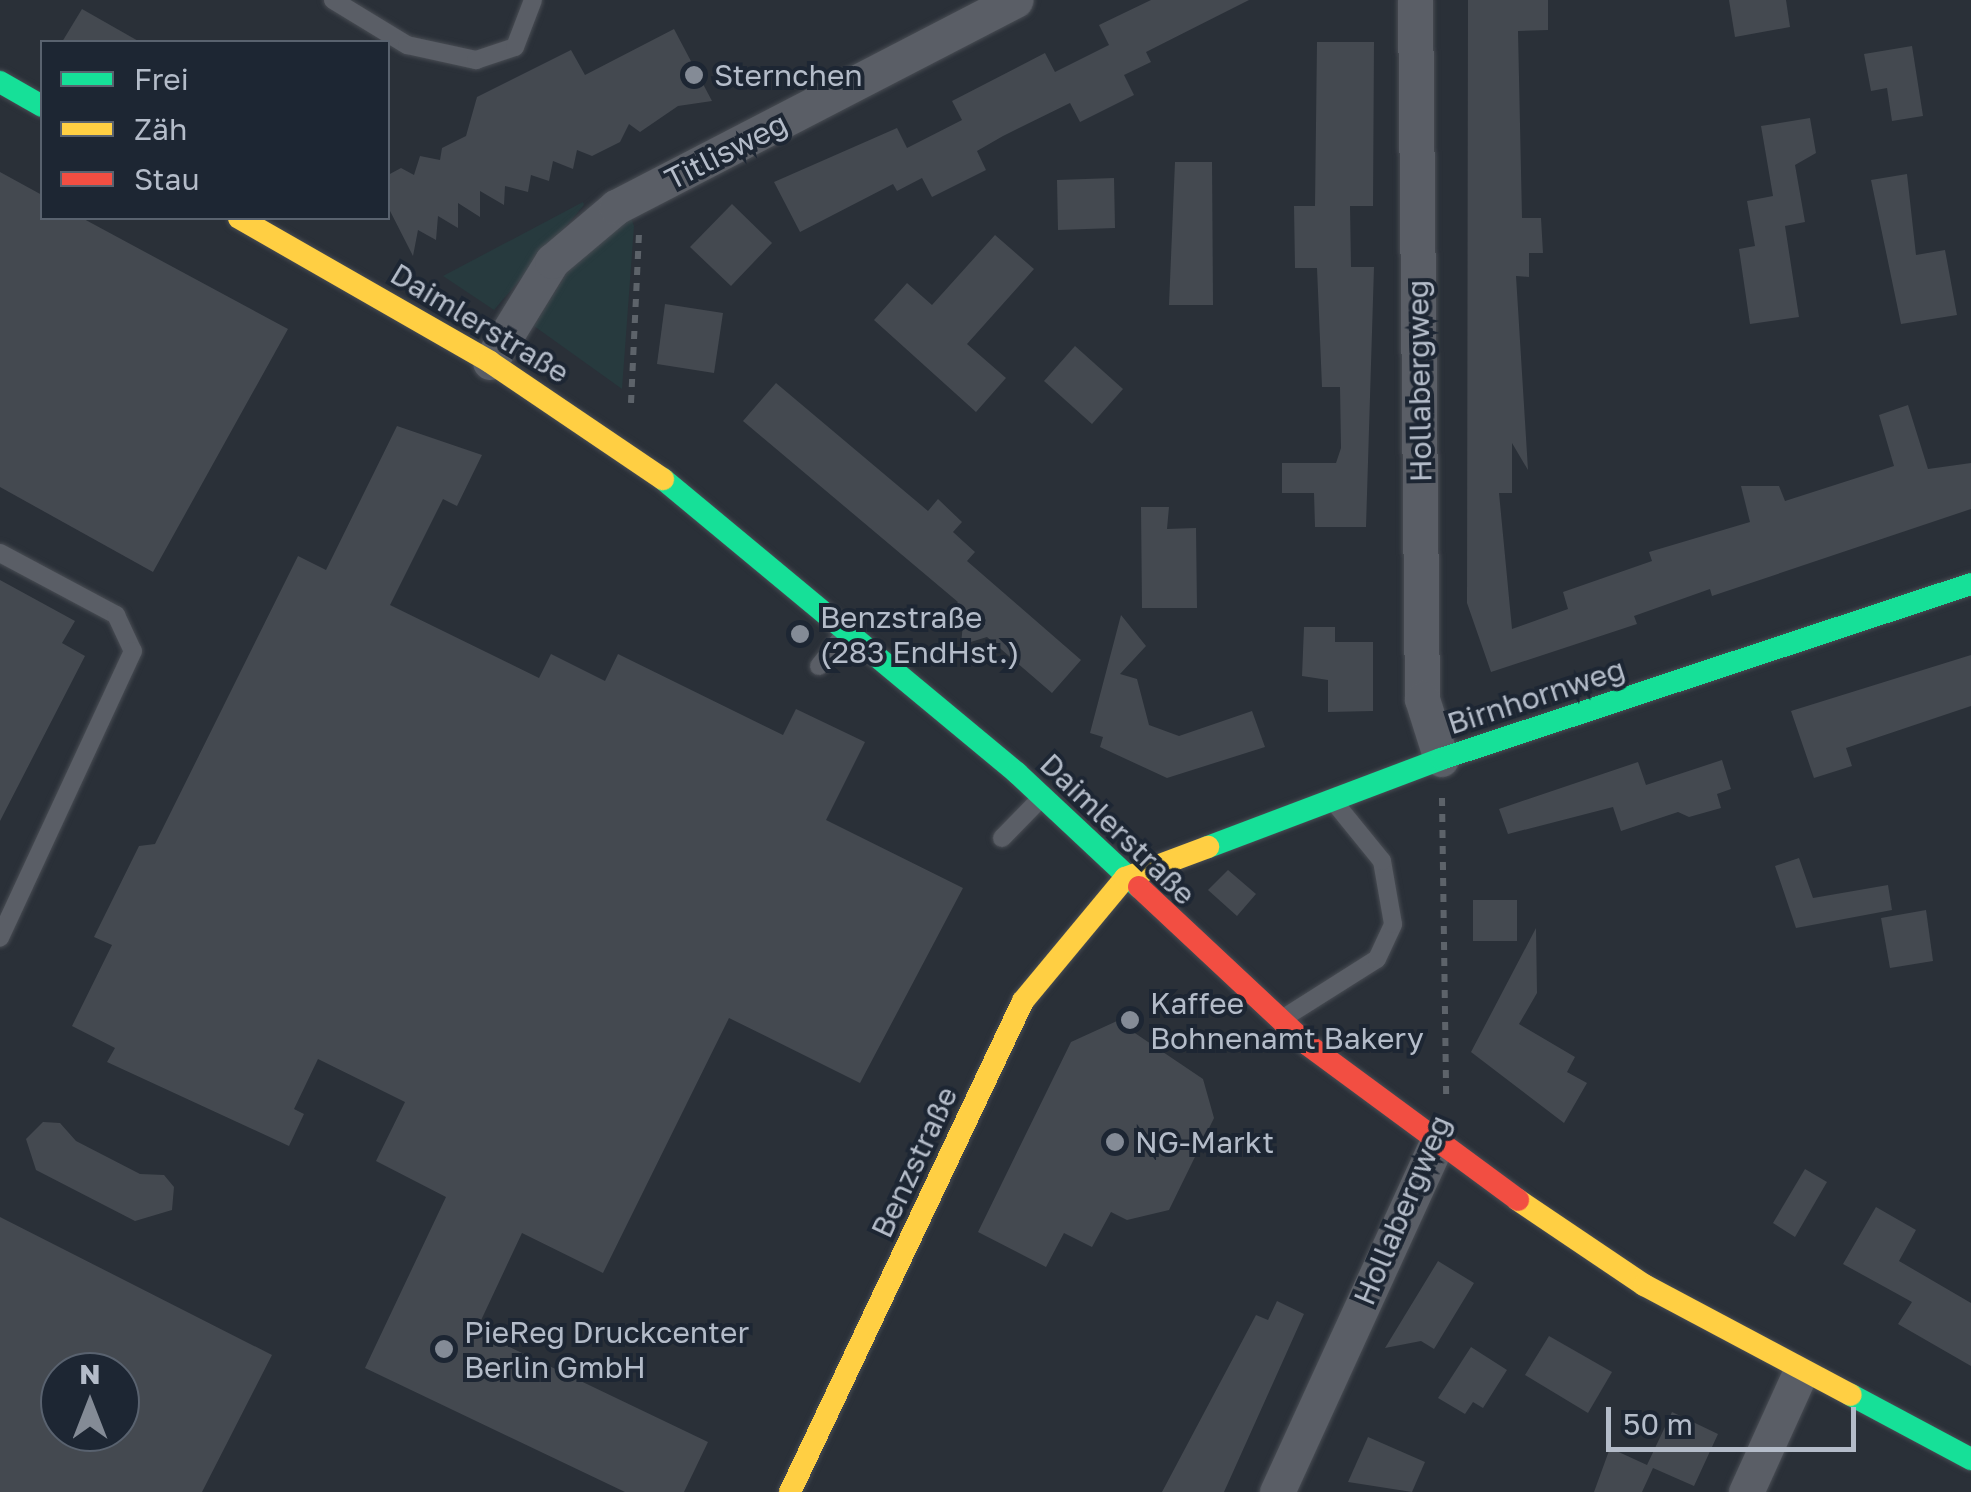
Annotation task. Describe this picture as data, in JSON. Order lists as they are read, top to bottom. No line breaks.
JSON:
{"streets":{"street":["Titlisweg","Daimlerstraße","Hollabergweg","Birnhornweg","Benzstraße"]},"crossings":[["Titlisweg","Daimlerstraße"],["Daimlerstraße","Hollabergweg"],["Daimlerstraße","Birnhornweg"],["Daimlerstraße","Benzstraße"],["Hollabergweg","Birnhornweg"],["Birnhornweg","Benzstraße"]],"places":["Sternchen","Benzstraße (283 EndHst.)","Kaffee Bohnenamt Bakery","NG-Markt","PieReg Druckcenter Berlin GmbH"],"legend":["Frei","Zäh","Stau"],"scale_bar":"50 m","north":"top"}
